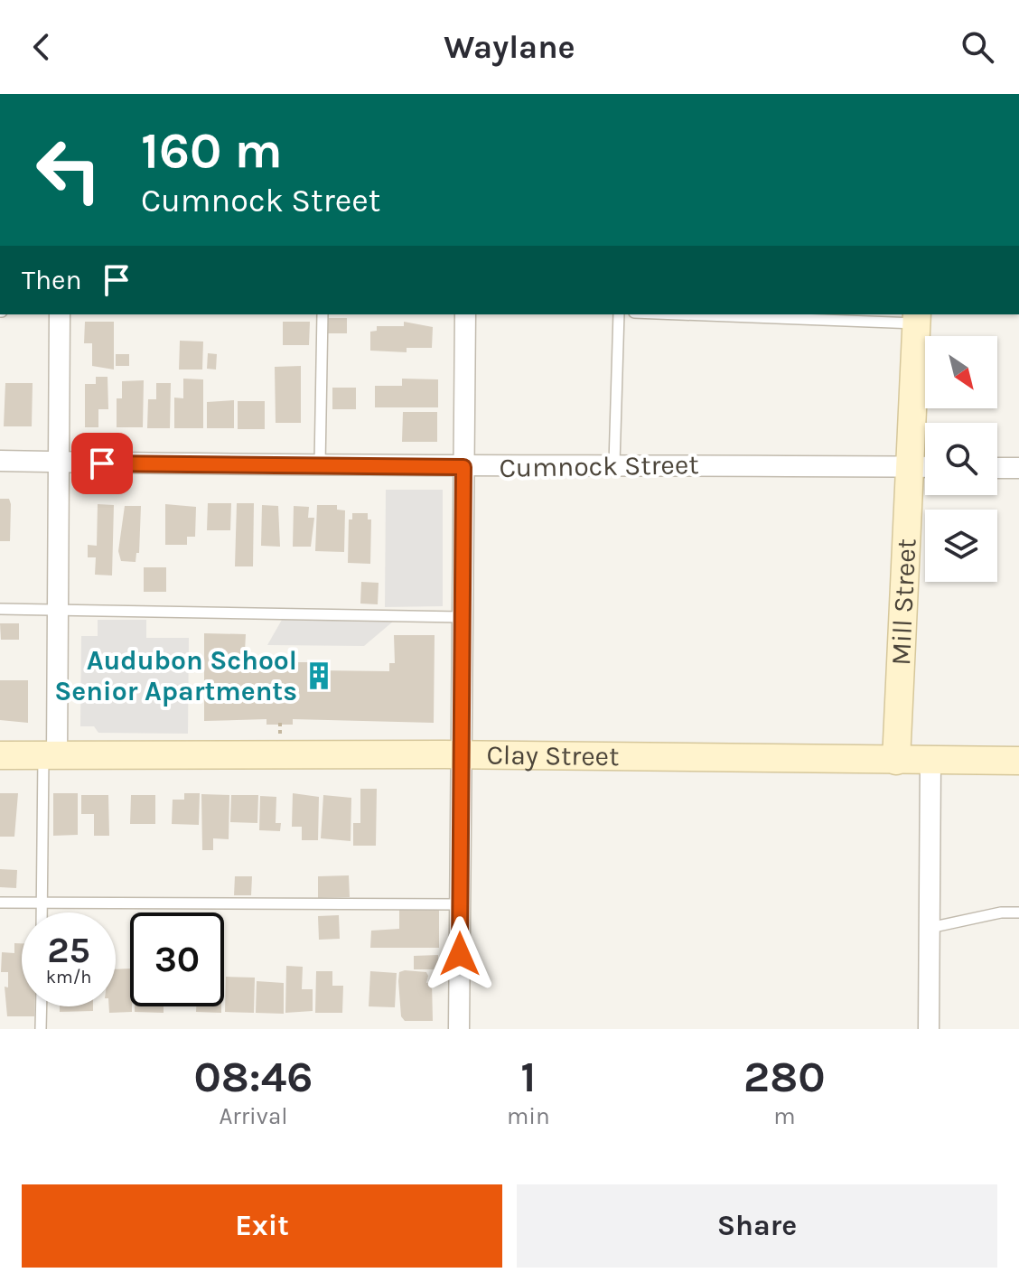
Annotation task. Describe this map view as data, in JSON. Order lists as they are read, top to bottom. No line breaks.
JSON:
{"streets":{"street":["Cumnock Street","Mill Street","Clay Street"]},"crossings":[["Cumnock Street","Mill Street"],["Mill Street","Clay Street"]],"places":{"building":["Audubon School Senior Apartments"]},"north":"bottom right","page":{"header":"Waylane","turn":["160 m","Cumnock Street"],"then":"Then","speed":"25 km/h","limit":"30","eta":["08:46","Arrival","1","min","280","m"],"buttons":["Exit","Share"]}}
